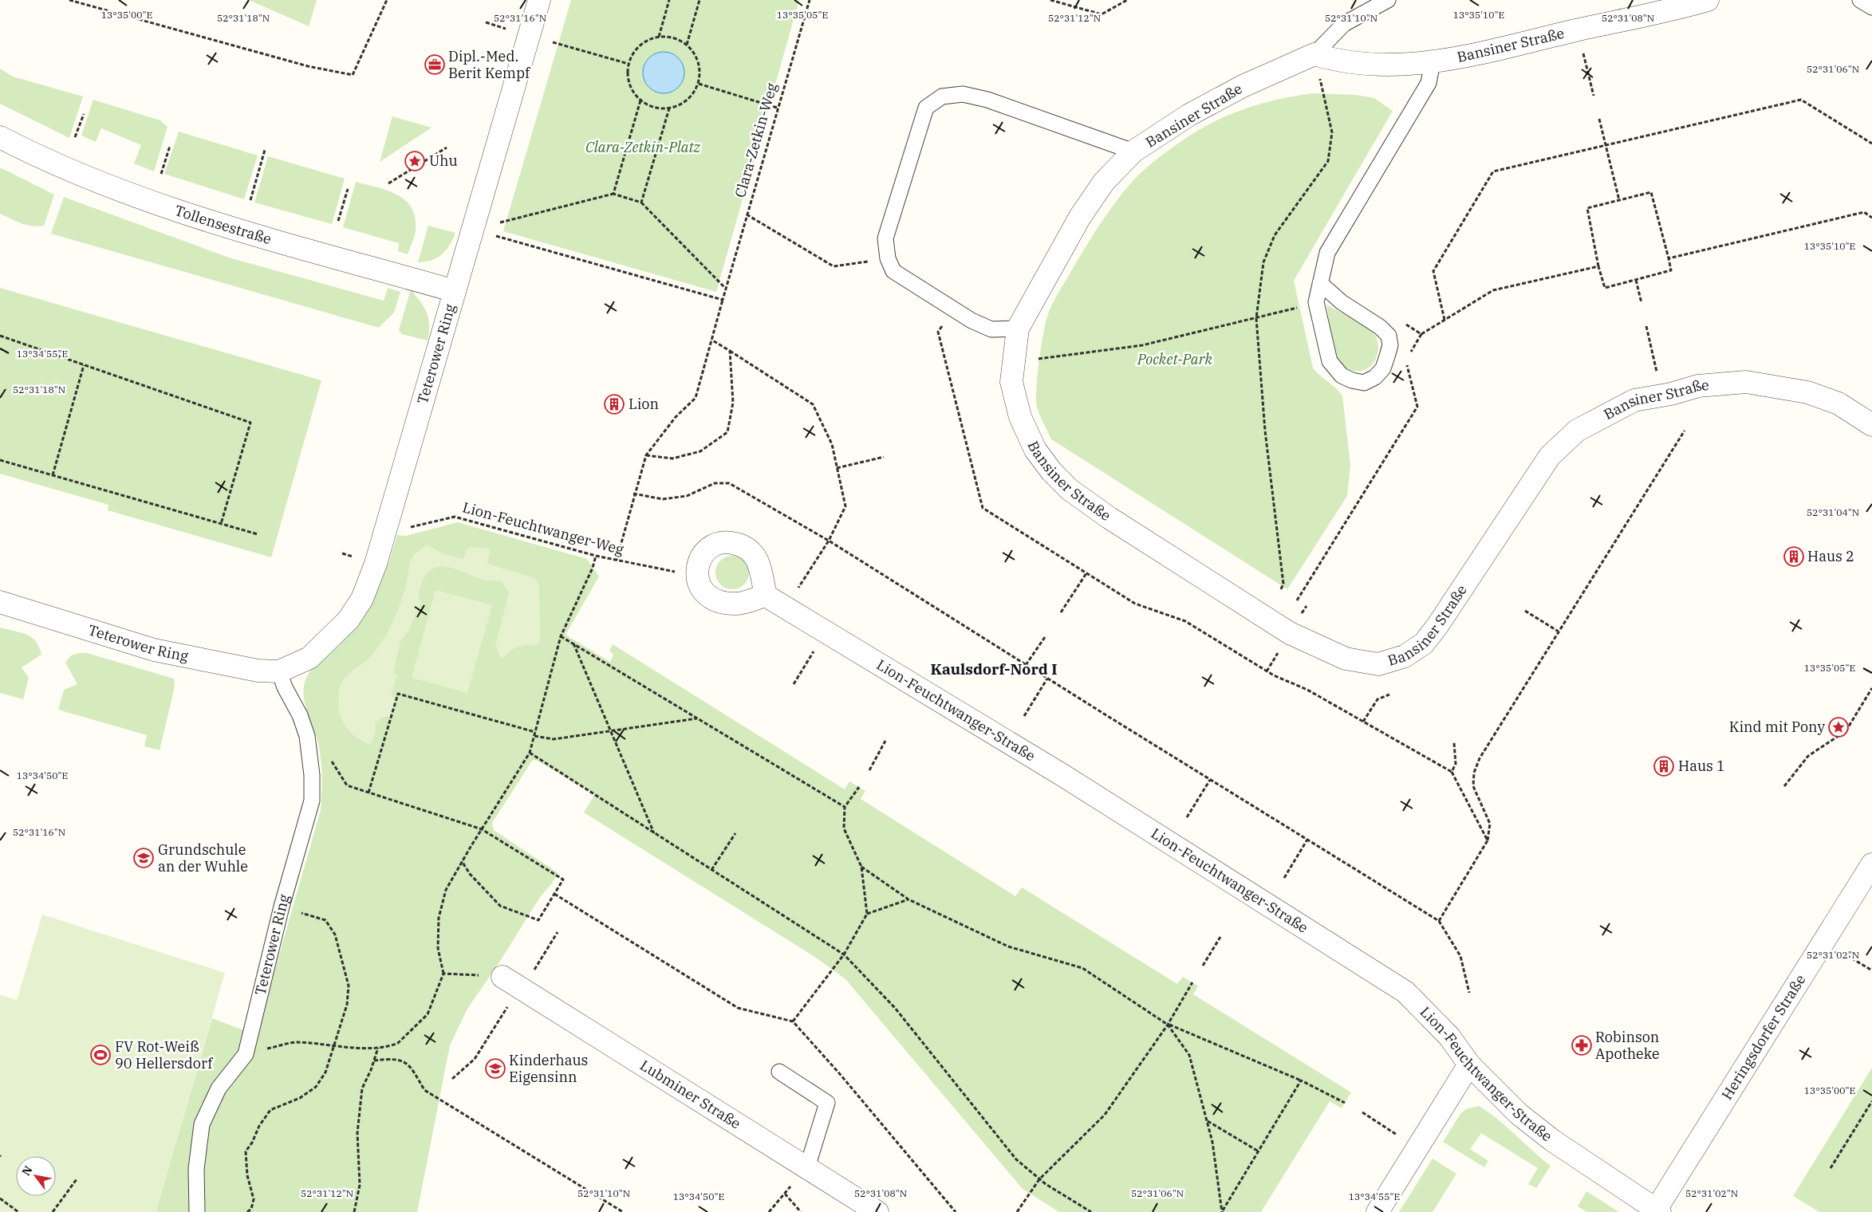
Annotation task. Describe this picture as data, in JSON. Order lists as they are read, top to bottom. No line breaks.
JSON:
{"streets":{"street":["Bansiner Straße","Tollensestraße","Teterower Ring","Lion-Feuchtwanger-Straße","Heringsdorfer Straße","Lubminer Straße"],"path":["Clara-Zetkin-Weg","Lion-Feuchtwanger-Weg"]},"crossings":[["Clara-Zetkin-Weg","Lion-Feuchtwanger-Weg"],["Tollensestraße","Teterower Ring"],["Teterower Ring","Lion-Feuchtwanger-Weg"],["Lion-Feuchtwanger-Weg","Lion-Feuchtwanger-Straße"],["Lion-Feuchtwanger-Straße","Heringsdorfer Straße"]],"districts":["Kaulsdorf-Nord I"],"parks":["Clara-Zetkin-Platz","Pocket-Park"],"places":{"office":["Dipl.-Med. Berit Kempf"],"place":["Uhu","Kind mit Pony"],"building":["Lion","Haus 2","Haus 1"],"school or university":["Grundschule an der Wuhle","Kinderhaus Eigensinn"],"pharmacy":["Robinson Apotheke"],"sports":["FV Rot-Weiß 90 Hellersdorf"]},"north":"top left","coordinates":["13°35'05\"E","13°35'10\"E","13°35'00\"E","52°31'18\"N","52°31'16\"N","52°31'12\"N","52°31'10\"N","52°31'08\"N","52°31'06\"N","13°34'55\"E","52°31'04\"N","13°34'50\"E","52°31'02\"N"]}
